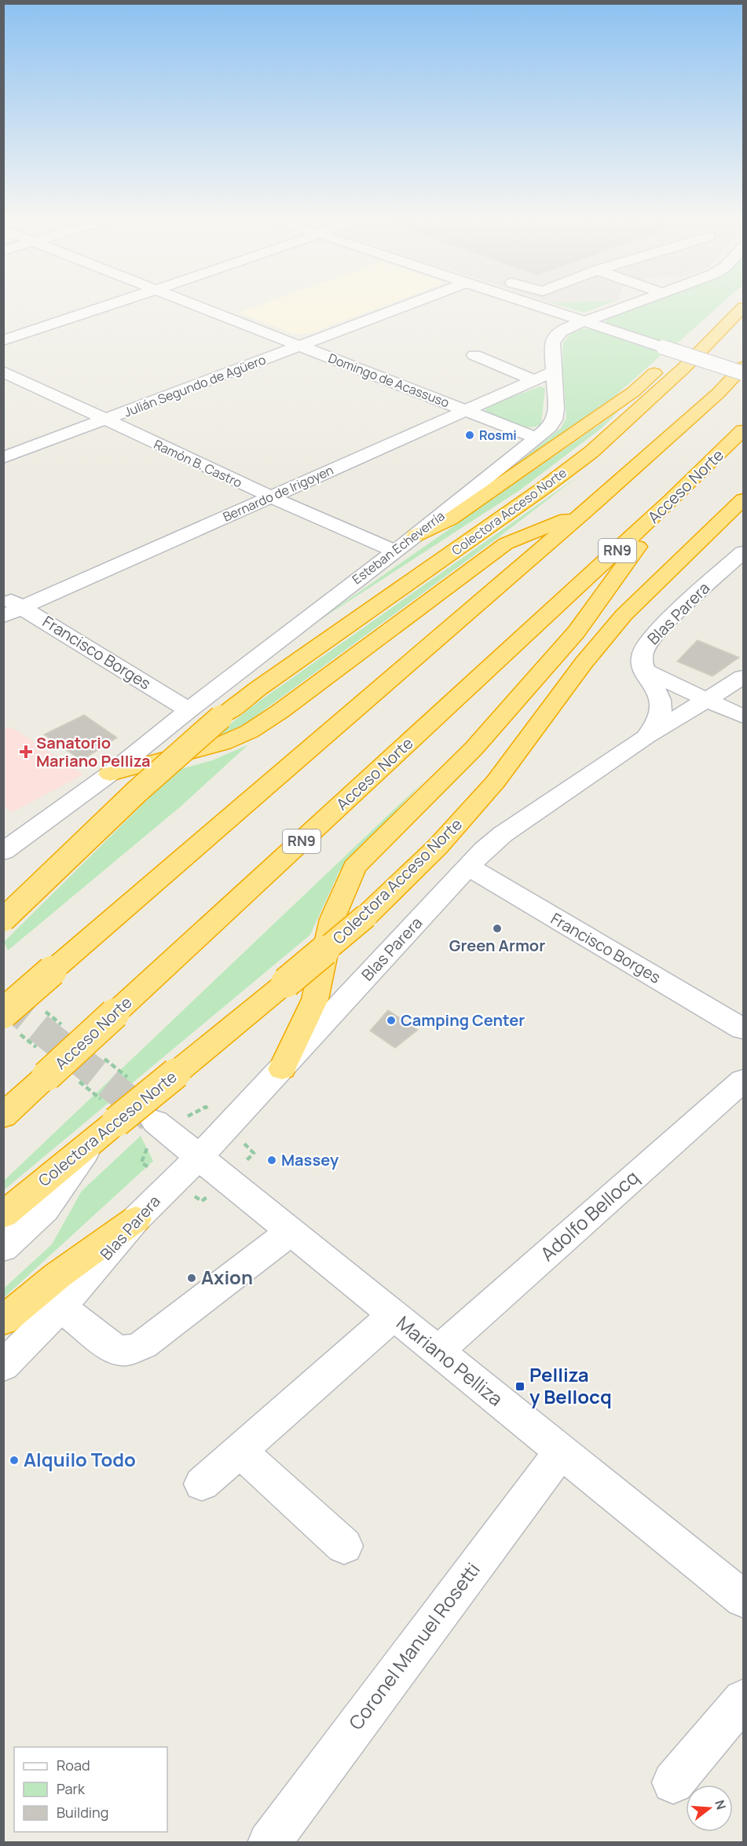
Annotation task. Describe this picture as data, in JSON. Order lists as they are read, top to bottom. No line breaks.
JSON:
{"streets":{"highway":["Acceso Norte","Colectora Acceso Norte","RN9"],"street":["Domingo de Acassuso","Julián Segundo de Agüero","Ramón B. Castro","Bernardo de Irigoyen","Esteban Echeverría","Blas Parera","Francisco Borges","Adolfo Bellocq","Mariano Pelliza","Coronel Manuel Rosetti"]},"crossings":[["Domingo de Acassuso","Julián Segundo de Agüero"],["Domingo de Acassuso","Bernardo de Irigoyen"],["Domingo de Acassuso","Esteban Echeverría"],["Julián Segundo de Agüero","Ramón B. Castro"],["Ramón B. Castro","Bernardo de Irigoyen"],["Ramón B. Castro","Esteban Echeverría"],["Bernardo de Irigoyen","Esteban Echeverría"],["Bernardo de Irigoyen","Francisco Borges"],["Esteban Echeverría","Francisco Borges"],["Blas Parera","Francisco Borges"],["Blas Parera","Mariano Pelliza"],["Adolfo Bellocq","Mariano Pelliza"],["Mariano Pelliza","Coronel Manuel Rosetti"]],"places":{"other":["Rosmi","Green Armor","Camping Center","Massey","Axion","Alquilo Todo"],"health":["Sanatorio Mariano Pelliza"],"transit":["Pelliza y Bellocq"]},"legend":["Road","Park","Building"],"north":"right"}
